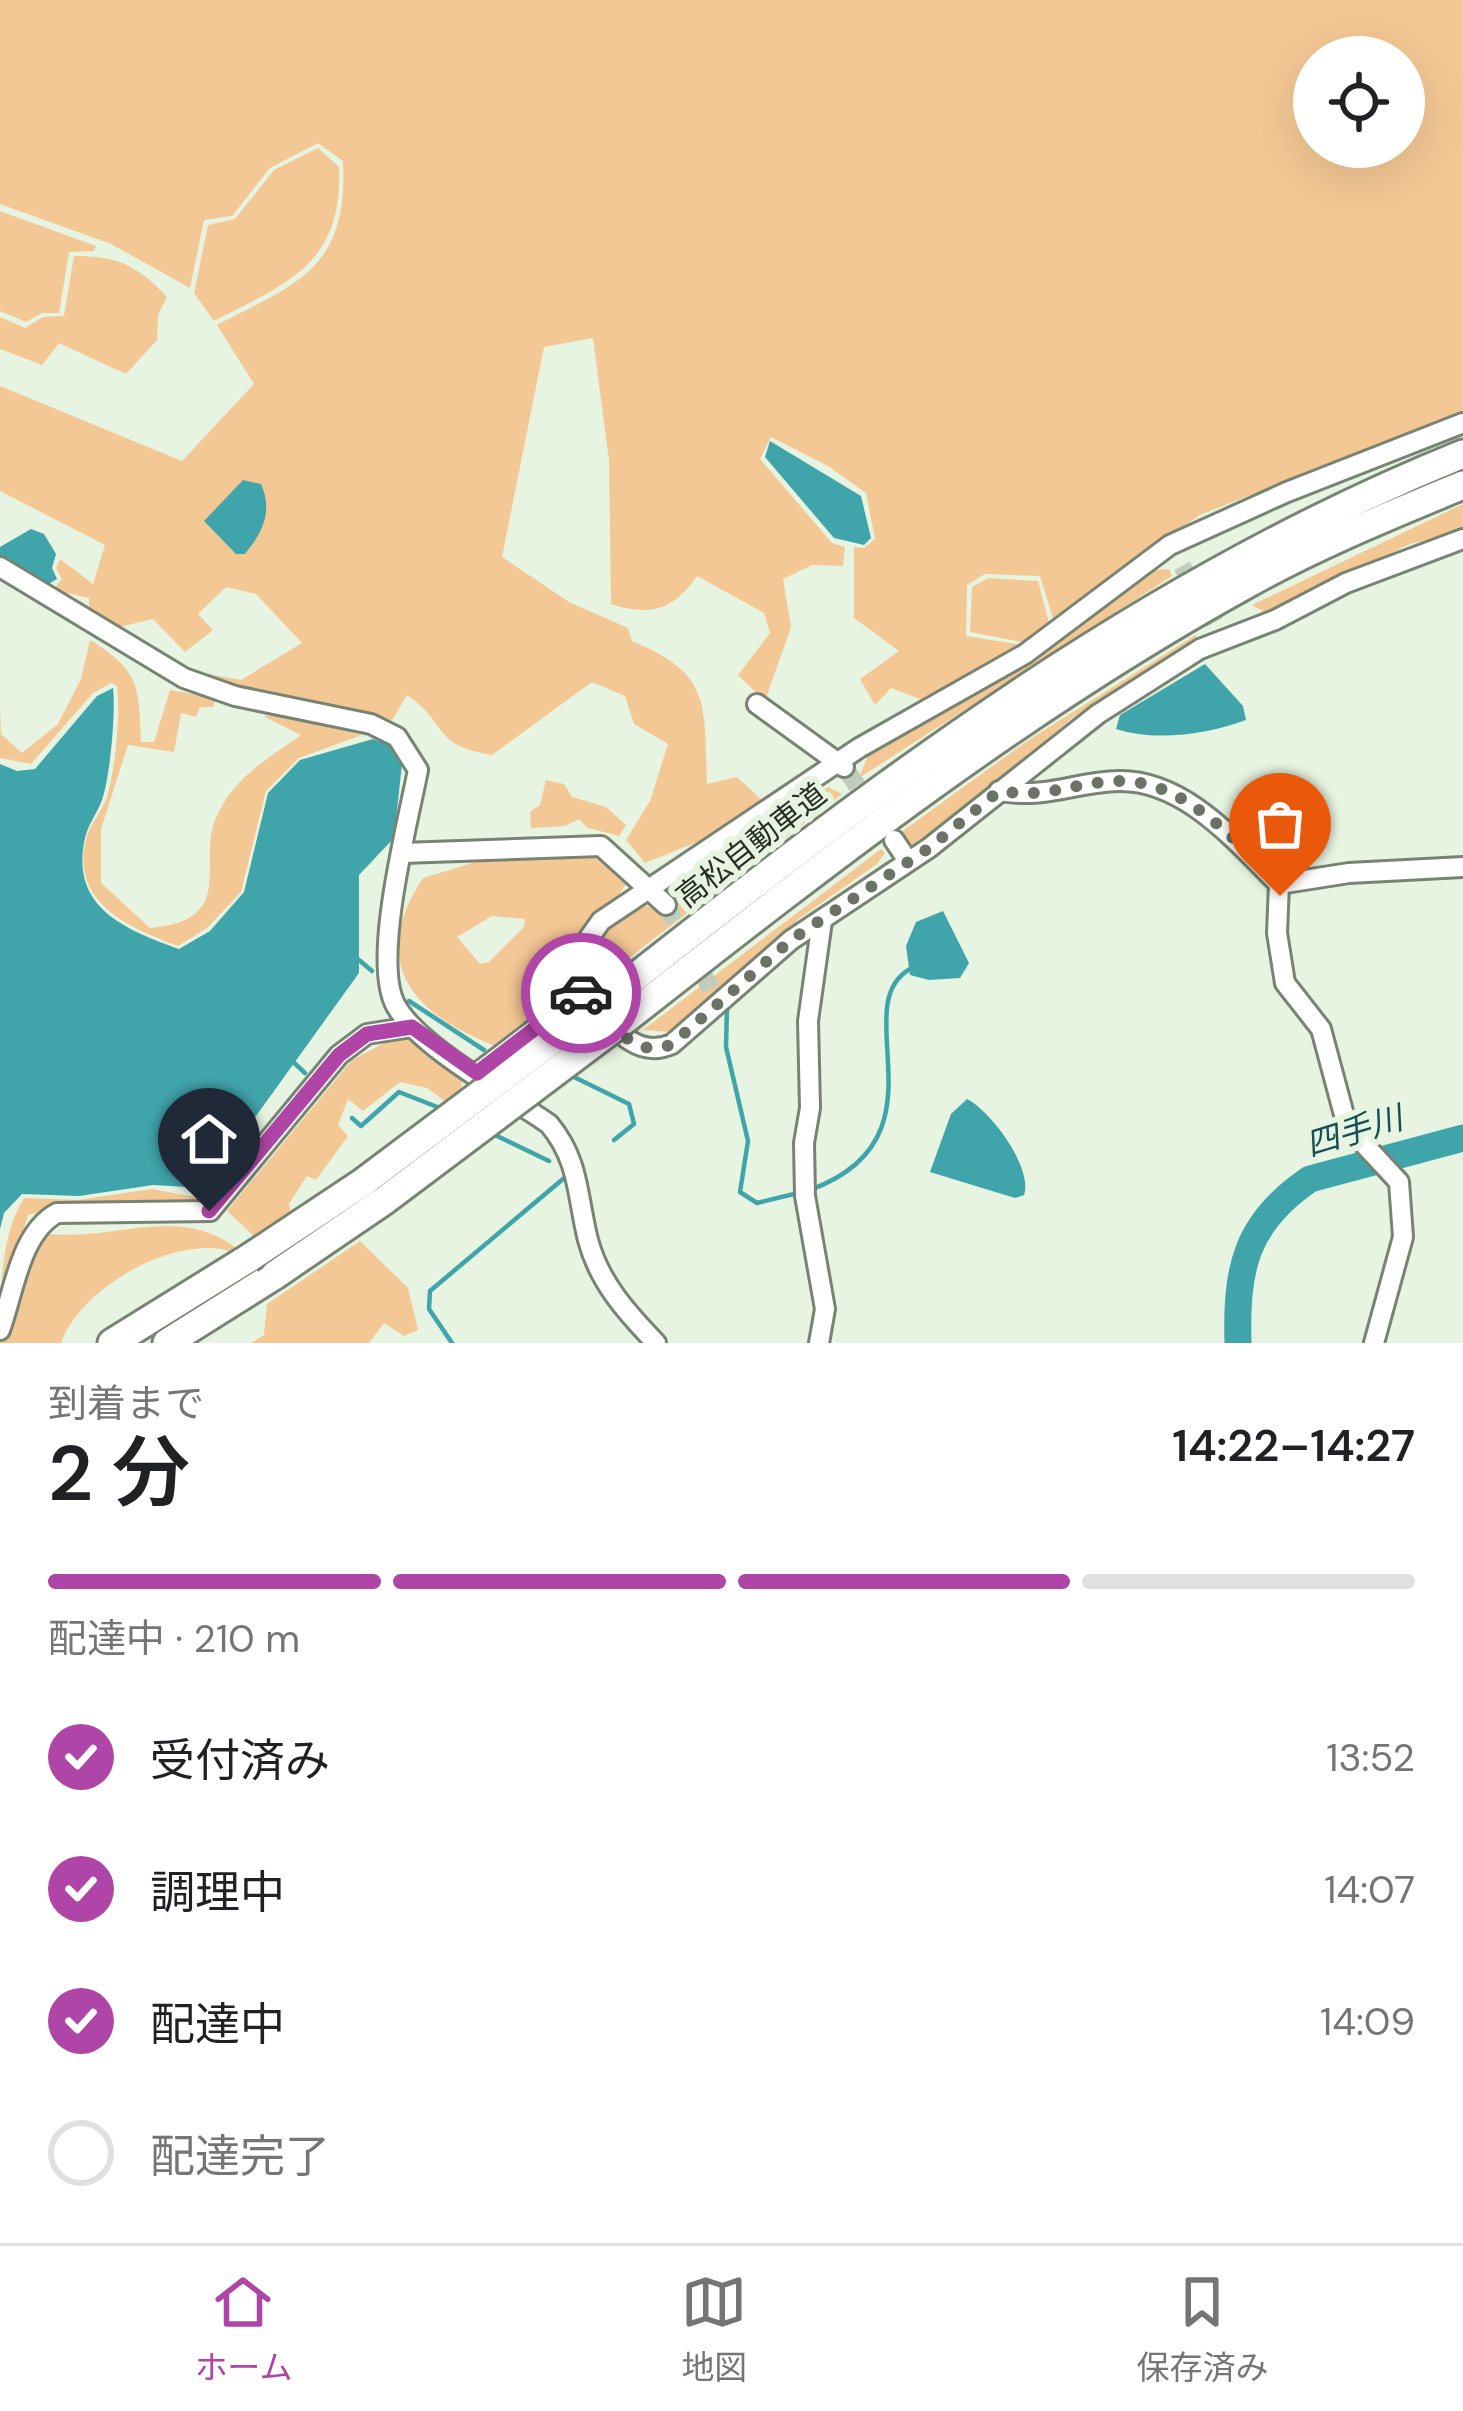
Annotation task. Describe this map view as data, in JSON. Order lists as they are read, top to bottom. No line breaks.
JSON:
{"streets":{"highway":["高松自動車道"]},"water":["四手川"],"page":{"heading":["2 分","到着まで","14:22–14:27"],"bar":"配達中 · 210 m","list":[["受付済み","13:52"],["調理中","14:07"],["配達中","14:09"],"配達完了"],"tabs":["ホーム","地図","保存済み"]}}
